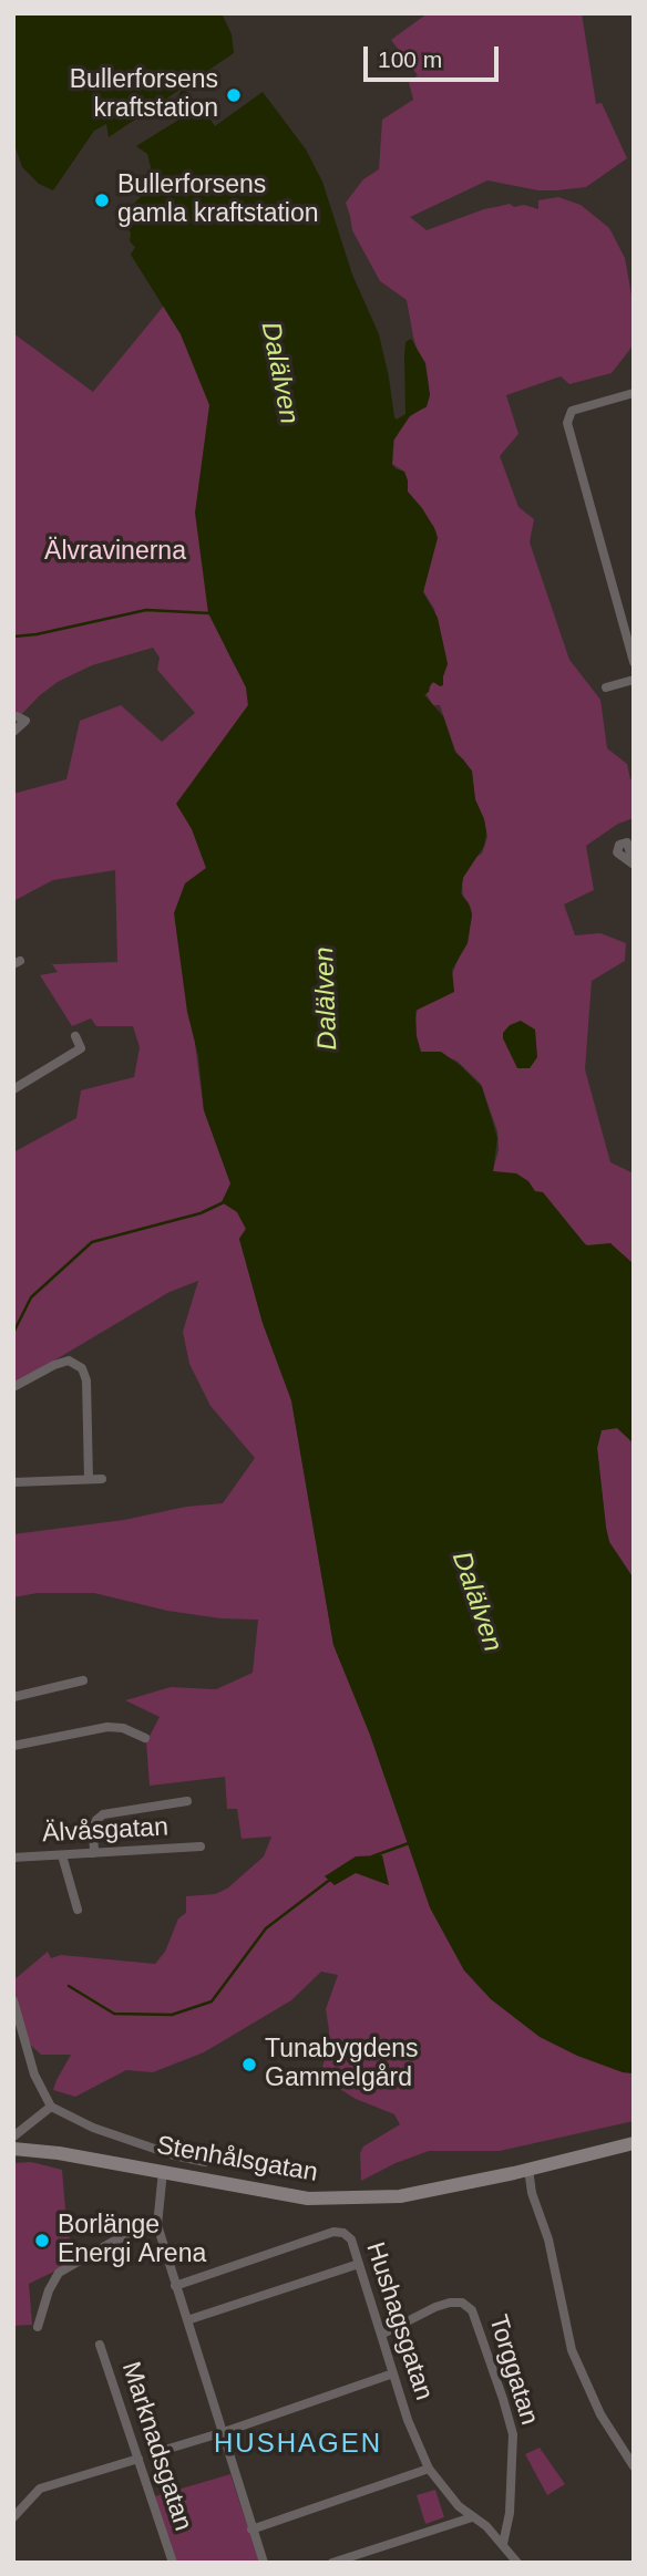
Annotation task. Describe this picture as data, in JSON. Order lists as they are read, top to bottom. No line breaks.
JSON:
{"streets":{"street":["Älvåsgatan","Stenhålsgatan","Hushagsgatan","Torggatan","Marknadsgatan"]},"crossings":[["Hushagsgatan","Torggatan"]],"districts":["HUSHAGEN"],"water":["Dalälven"],"parks":["Älvravinerna"],"places":["Bullerforsens kraftstation","Bullerforsens gamla kraftstation","Tunabygdens Gammelgård","Borlänge Energi Arena"],"scale_bar":"100 m"}
